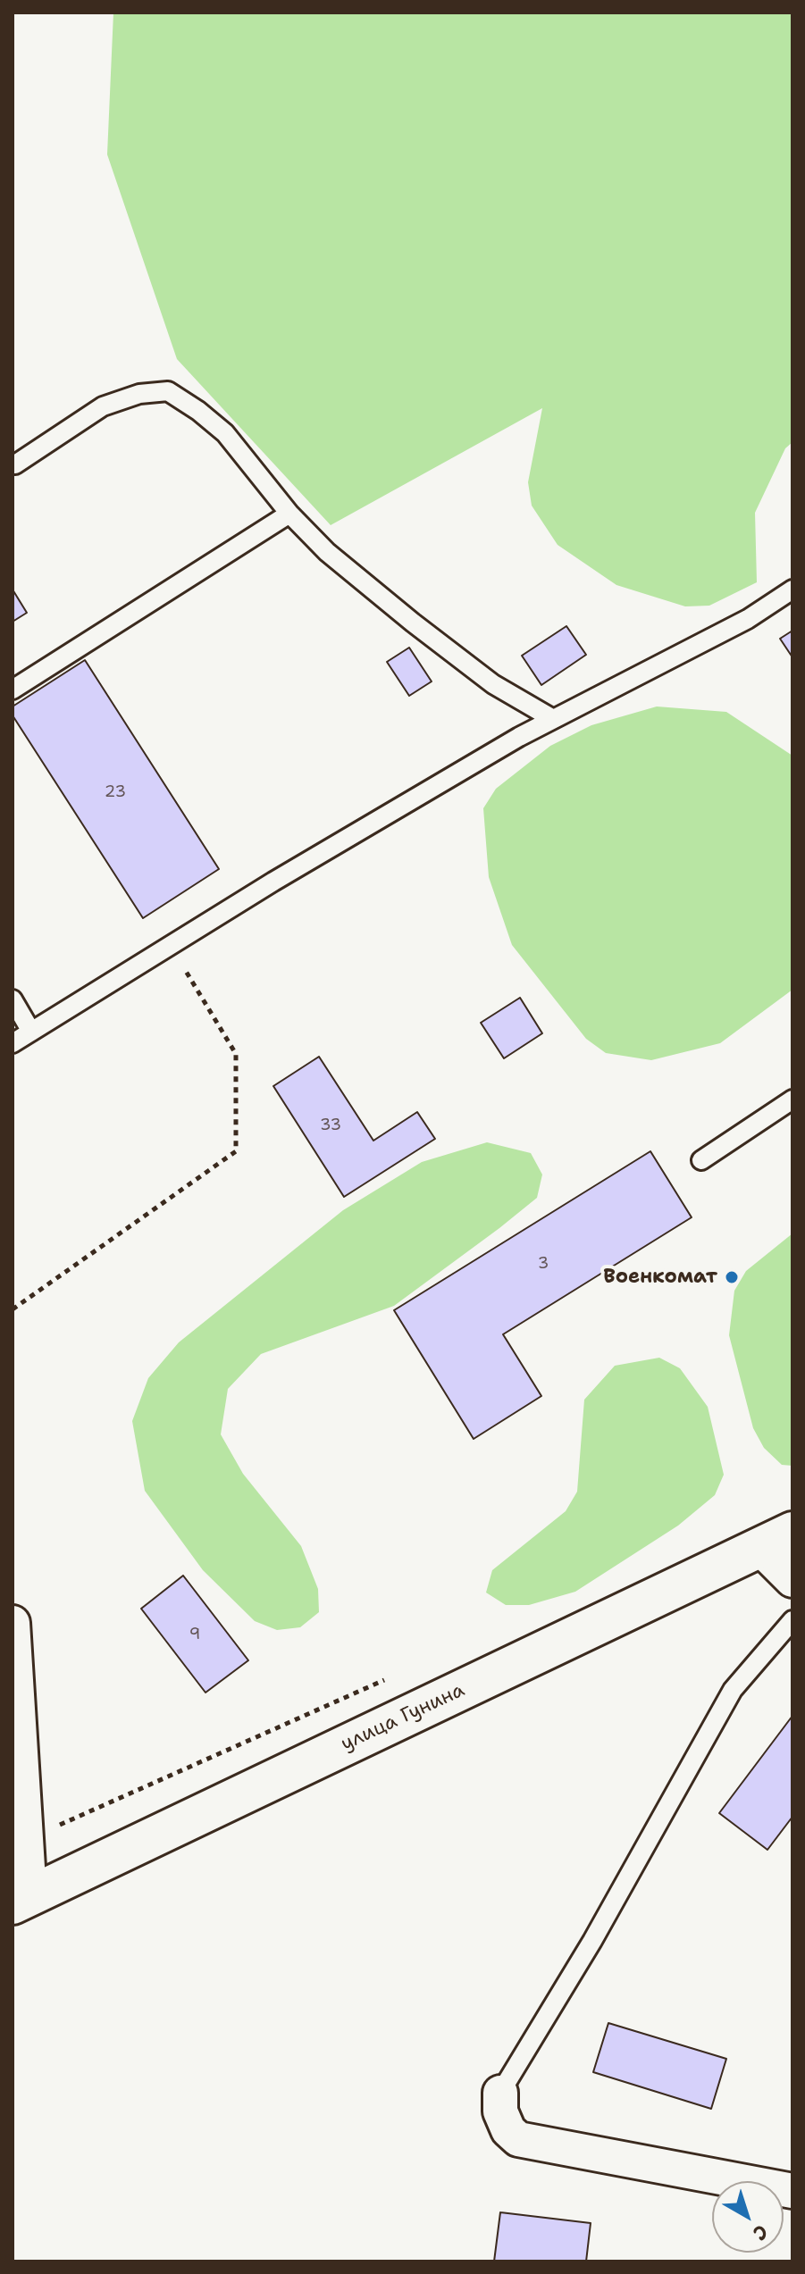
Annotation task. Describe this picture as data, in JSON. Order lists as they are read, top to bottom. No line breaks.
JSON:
{"streets":{"main road":["улица Гунина"]},"places":["Военкомат"],"house_numbers":["23","33","3","9"],"north":"bottom right"}
